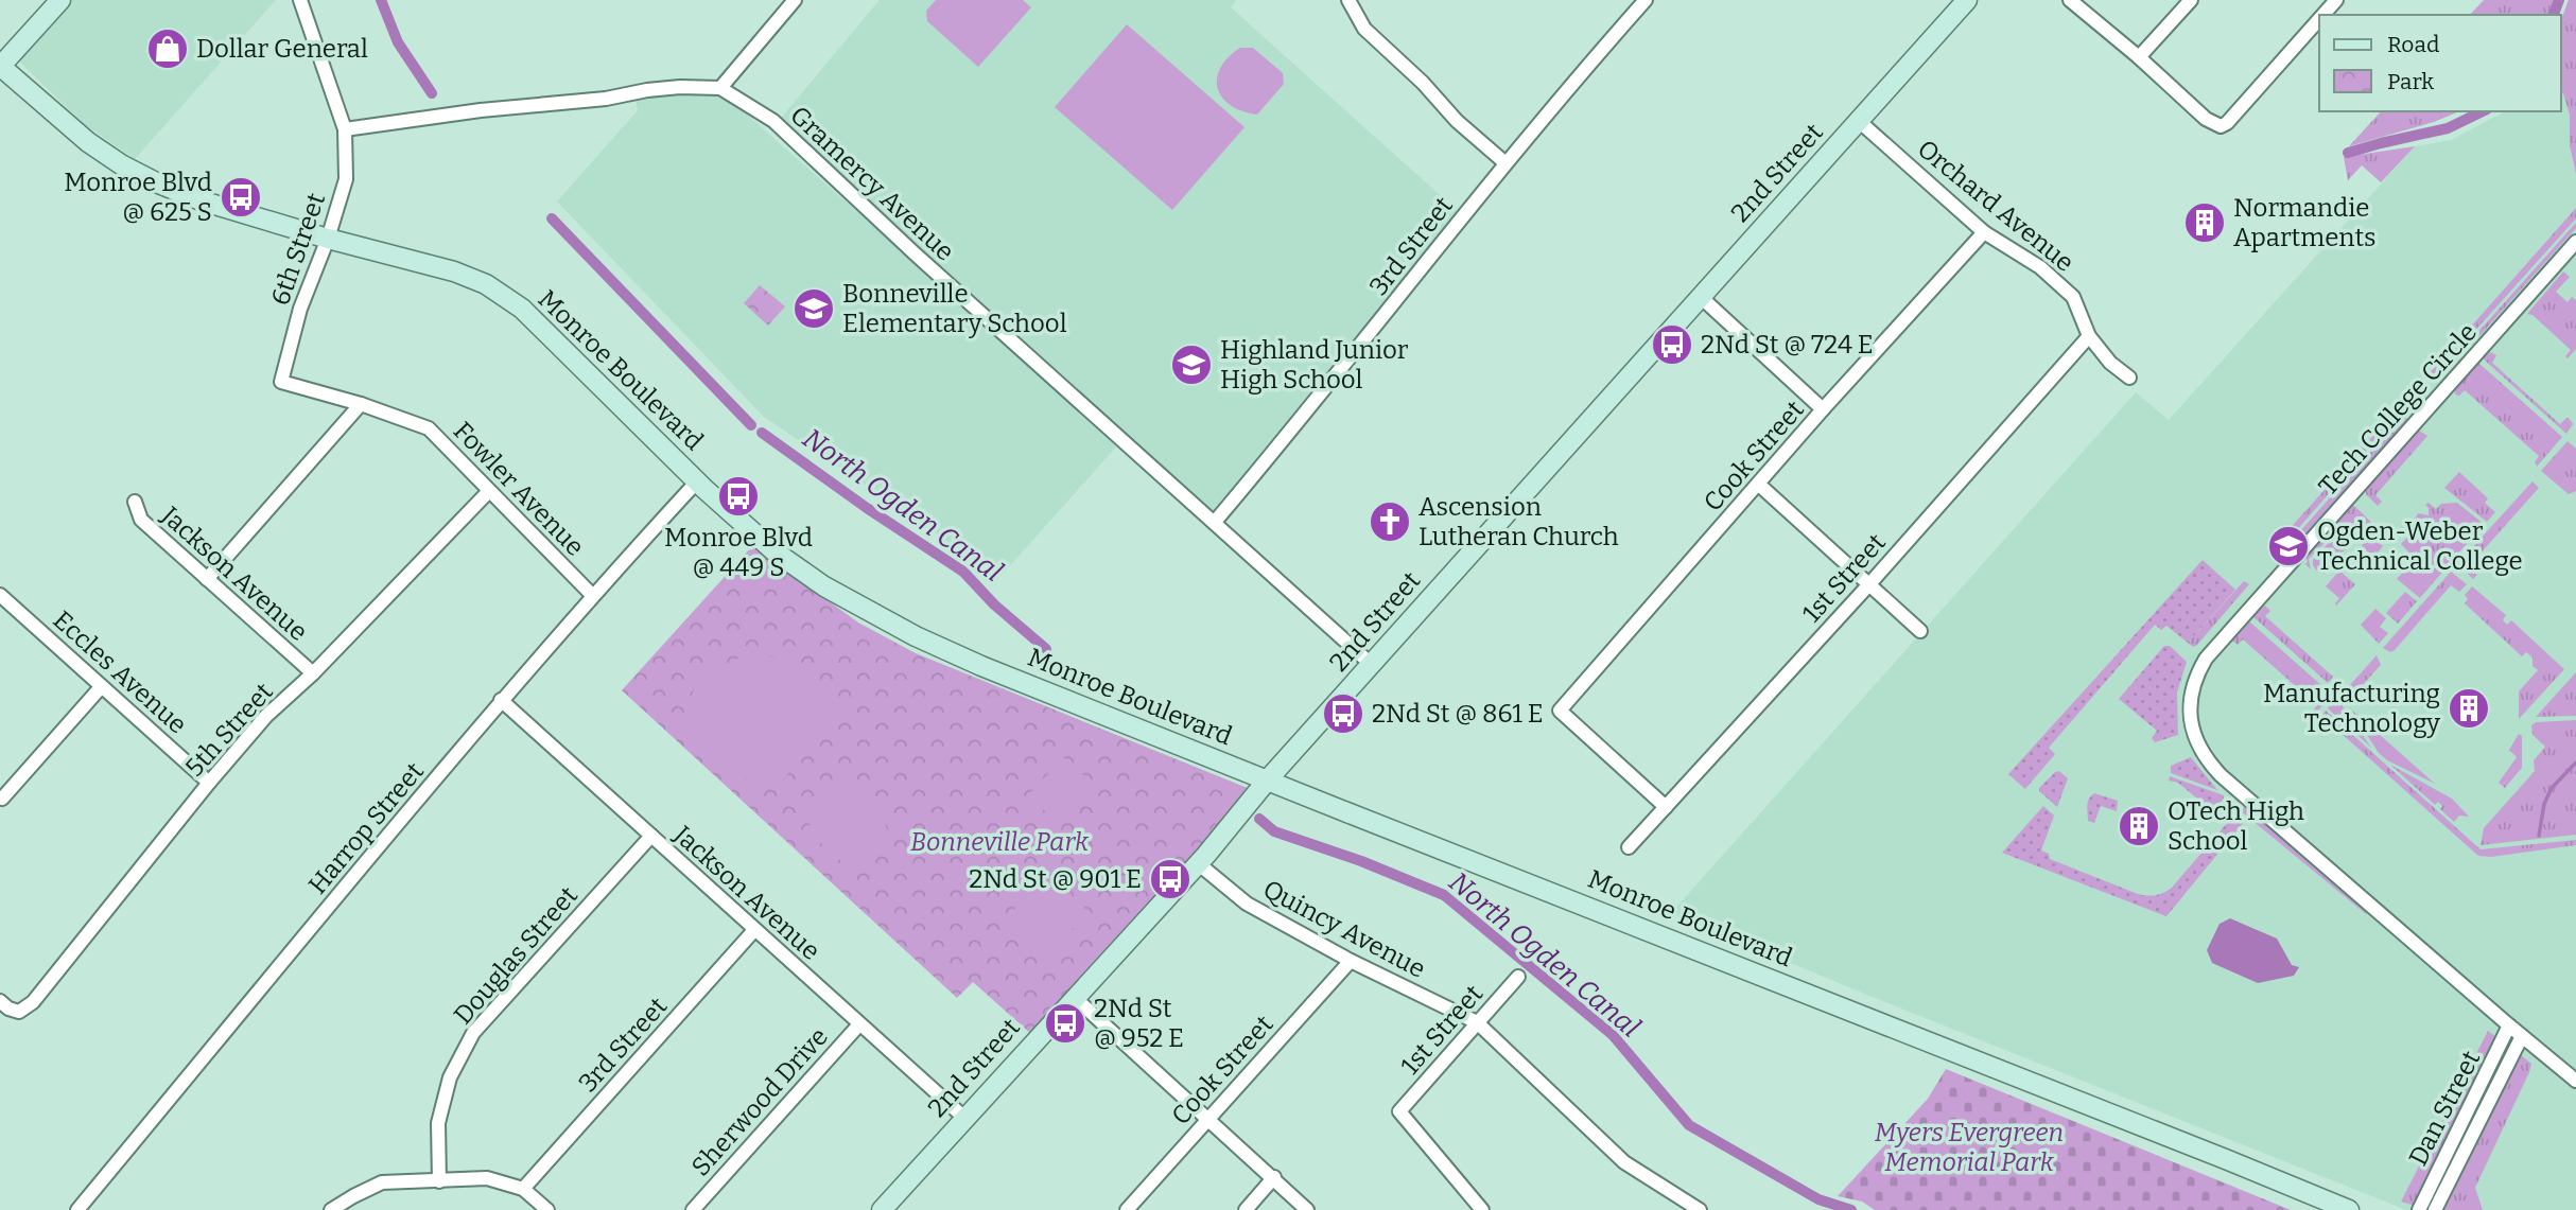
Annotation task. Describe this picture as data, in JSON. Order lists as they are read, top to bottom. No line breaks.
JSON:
{"streets":{"main road":["2nd Street","Monroe Boulevard"],"street":["Gramercy Avenue","Orchard Avenue","3rd Street","6th Street","Tech College Circle","Cook Street","Fowler Avenue","Jackson Avenue","1st Street","Eccles Avenue","5th Street","Harrop Street","Quincy Avenue","Douglas Street","Sherwood Drive","Dan Street"]},"crossings":[["2nd Street","Gramercy Avenue"],["2nd Street","Orchard Avenue"],["2nd Street","Monroe Boulevard"],["2nd Street","Jackson Avenue"],["2nd Street","Quincy Avenue"],["Gramercy Avenue","3rd Street"],["Orchard Avenue","Cook Street"],["Orchard Avenue","1st Street"],["3rd Street","Jackson Avenue"],["6th Street","Monroe Boulevard"],["6th Street","Fowler Avenue"],["Monroe Boulevard","Harrop Street"],["Tech College Circle","Dan Street"],["Cook Street","1st Street"],["Cook Street","Quincy Avenue"],["Fowler Avenue","5th Street"],["Fowler Avenue","Harrop Street"],["Jackson Avenue","5th Street"],["Jackson Avenue","Harrop Street"],["Jackson Avenue","Douglas Street"],["Jackson Avenue","Sherwood Drive"],["1st Street","Quincy Avenue"],["Eccles Avenue","5th Street"]],"water":["North Ogden Canal"],"parks":["Bonneville Park","Myers Evergreen Memorial Park"],"places":{"shop":["Dollar General"],"bus stop":["Monroe Blvd @ 625 S","2Nd St @ 724 E","Monroe Blvd @ 449 S","2Nd St @ 861 E","2Nd St @ 901 E","2Nd St @ 952 E"],"building":["Normandie Apartments","Manufacturing Technology","OTech High School"],"school or university":["Bonneville Elementary School","Highland Junior High School","Ogden-Weber Technical College"],"church":["Ascension Lutheran Church"]},"legend":["Road","Park"]}
